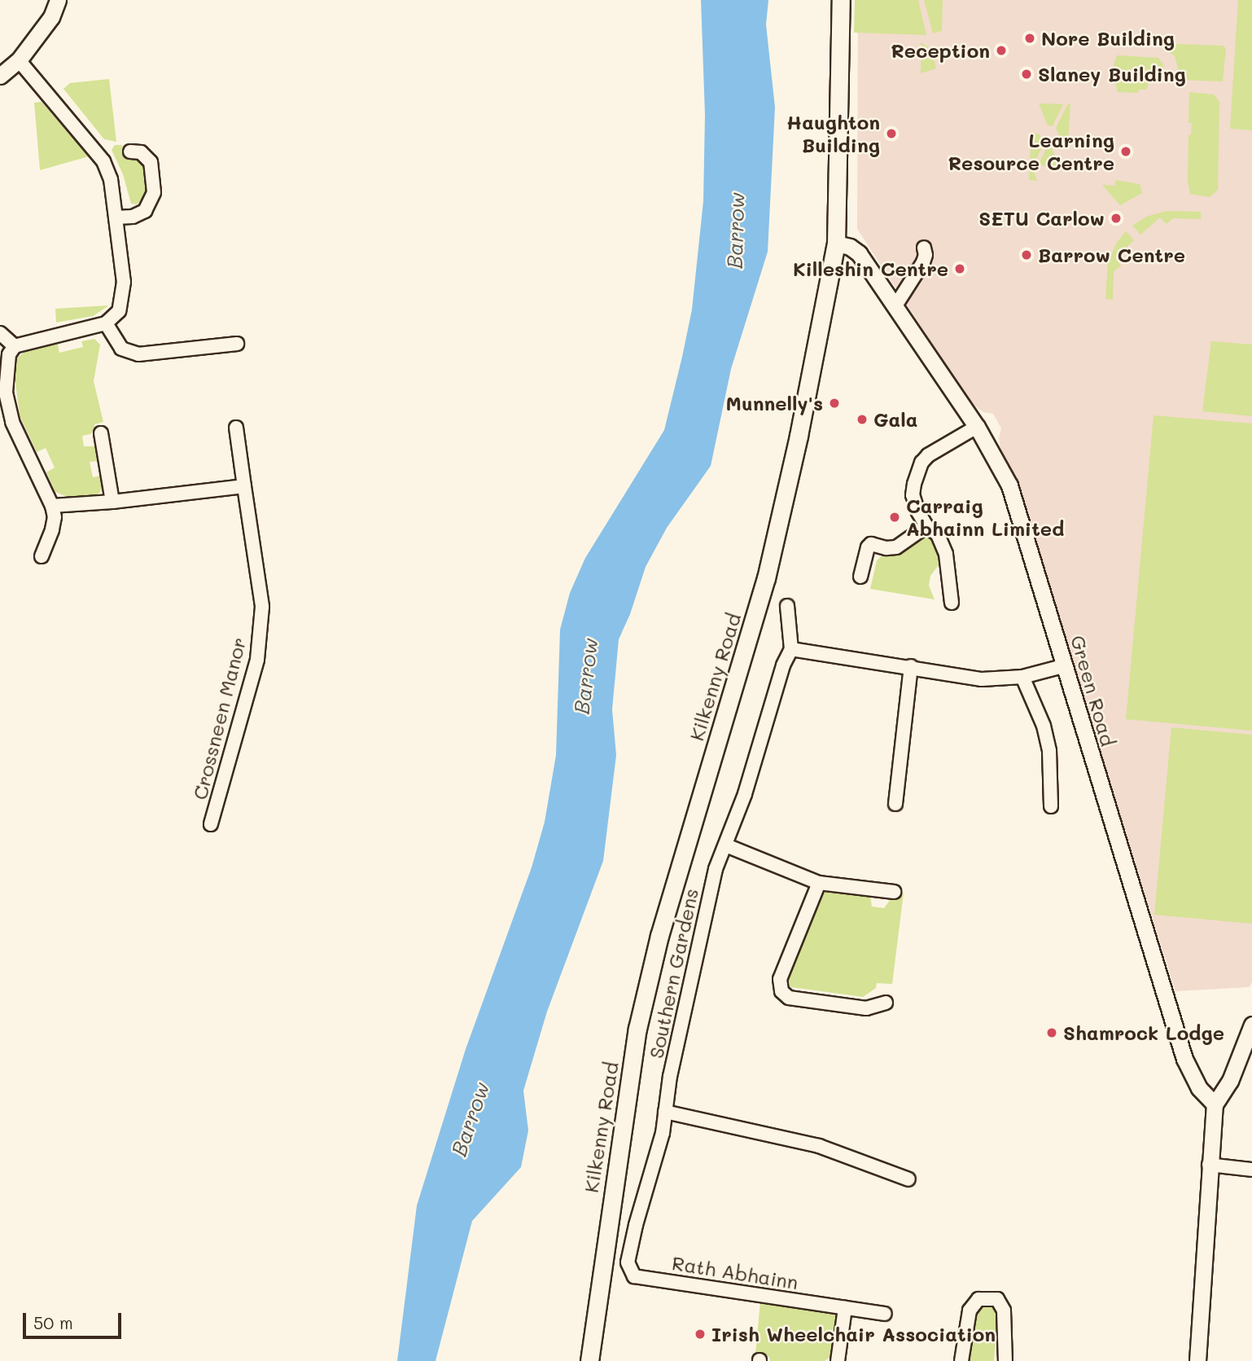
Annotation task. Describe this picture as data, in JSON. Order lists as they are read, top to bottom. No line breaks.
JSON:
{"streets":{"main road":["Kilkenny Road"],"street":["Green Road","Crossneen Manor","Southern Gardens","Rath Abhainn"]},"crossings":[["Kilkenny Road","Green Road"],["Southern Gardens","Rath Abhainn"]],"water":["Barrow"],"places":["Nore Building","Reception","Slaney Building","Haughton Building","Learning Resource Centre","SETU Carlow","Barrow Centre","Killeshin Centre","Munnelly's","Gala","Carraig Abhainn Limited","Shamrock Lodge","Irish Wheelchair Association"],"scale_bar":"50 m"}
